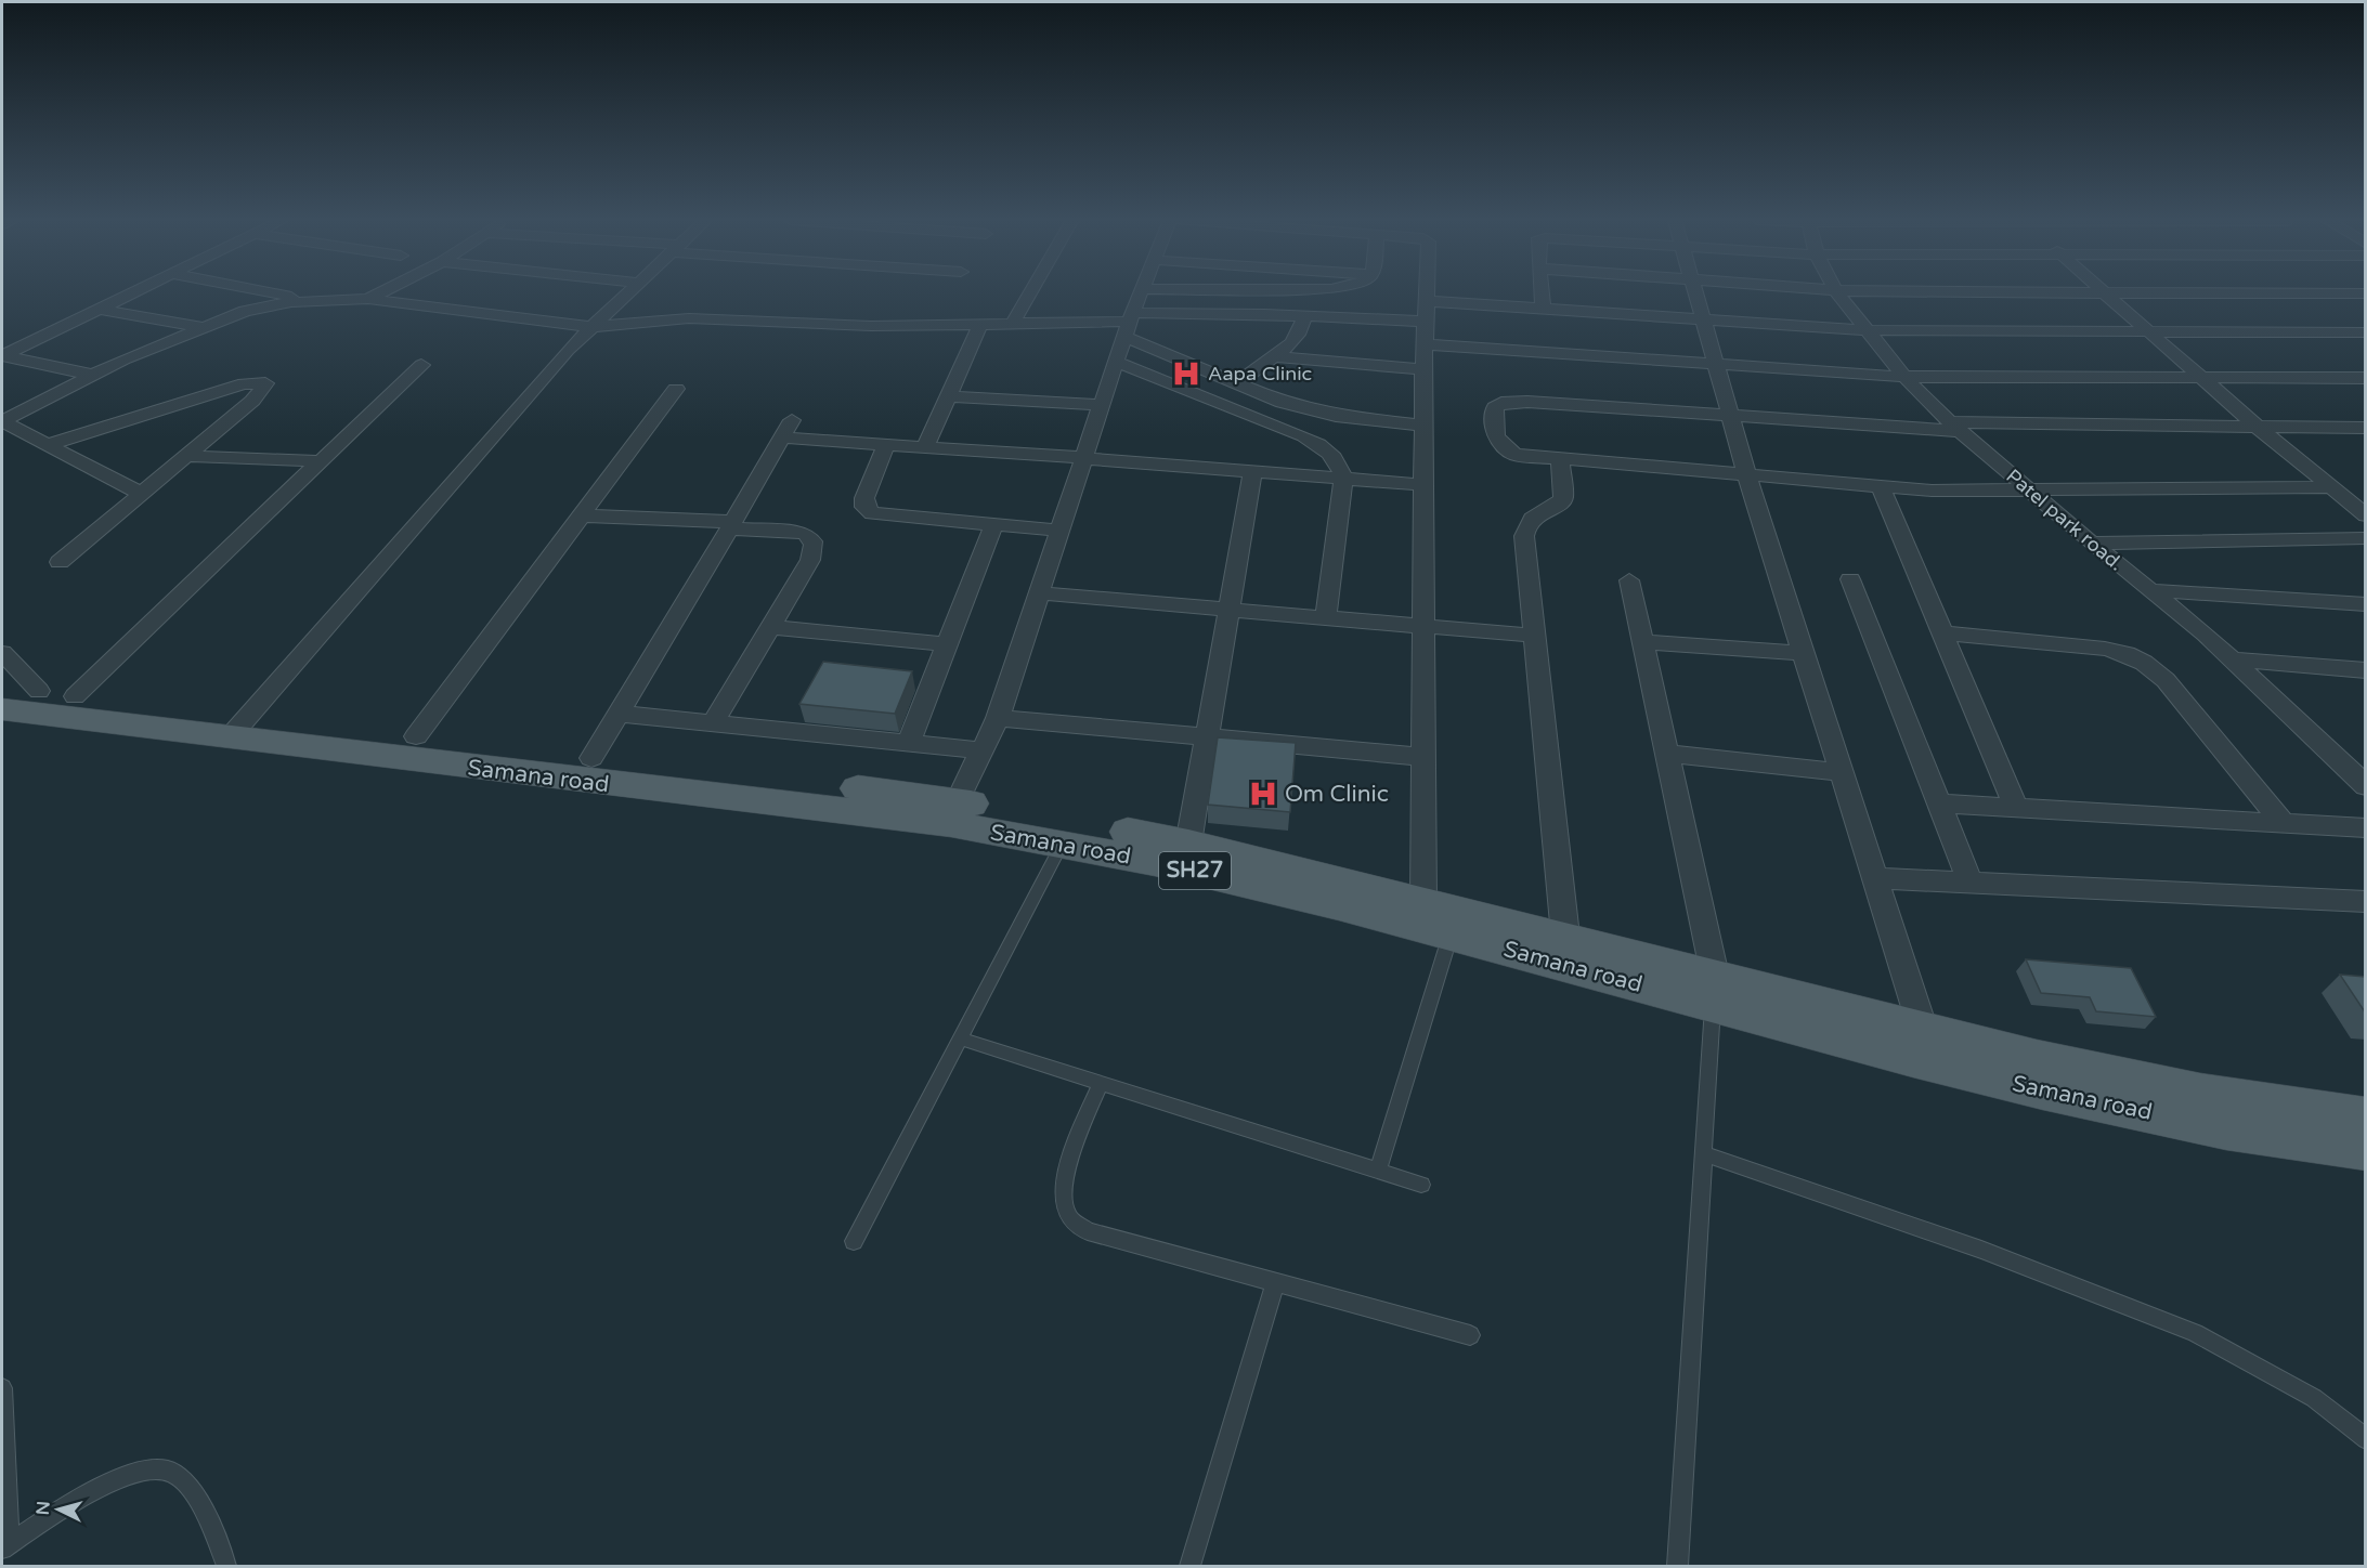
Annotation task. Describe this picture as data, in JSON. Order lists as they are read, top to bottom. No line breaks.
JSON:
{"streets":{"main road":["Samana road","SH27"],"street":["Patel park road."]},"places":{"hospital":["Aapa Clinic","Om Clinic"]},"north":"left"}
